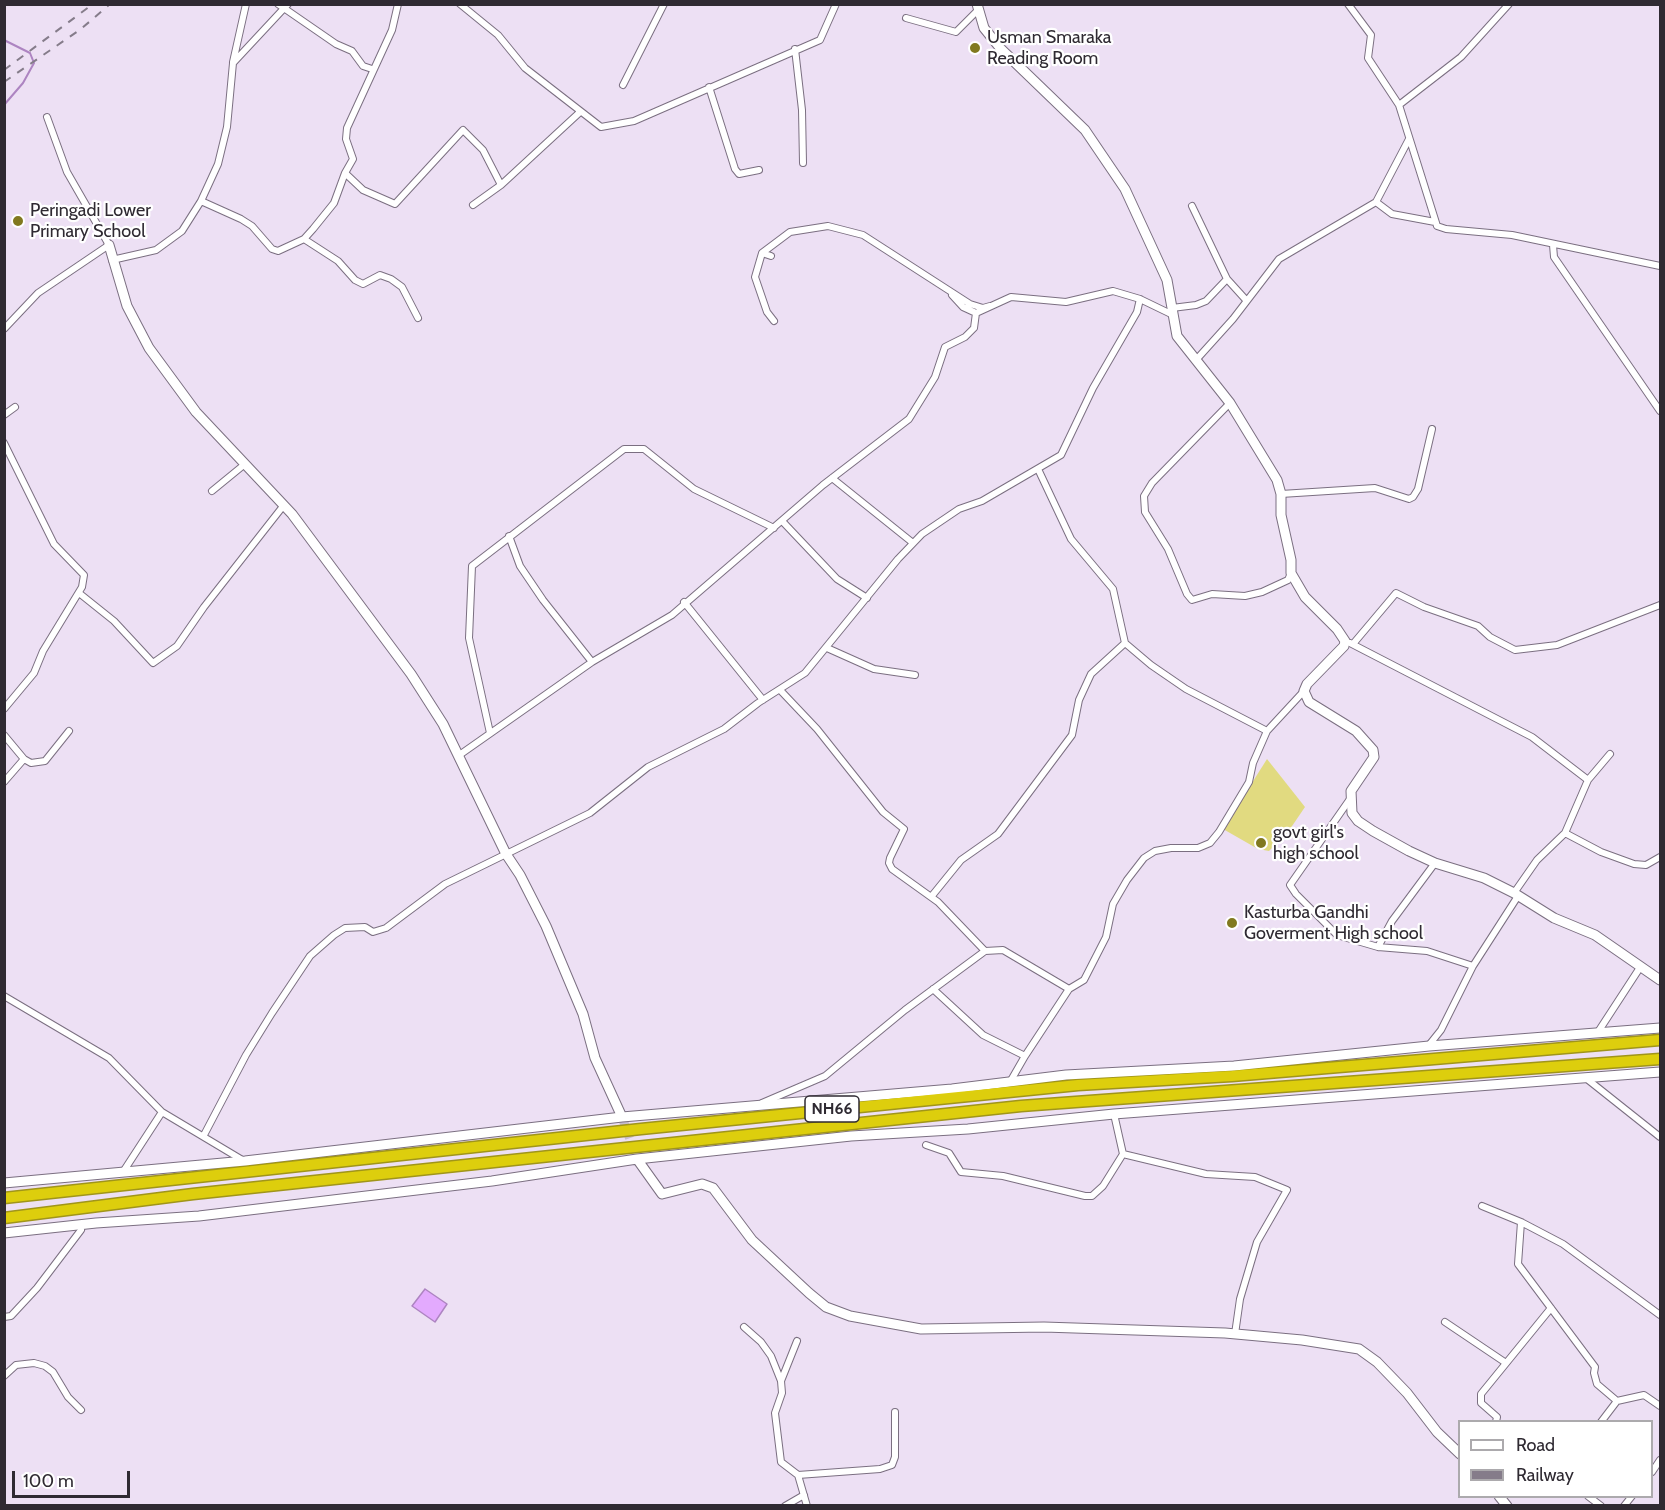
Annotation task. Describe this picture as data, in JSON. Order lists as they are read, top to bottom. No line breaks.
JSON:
{"streets":{"highway":["NH66"]},"places":["Usman Smaraka Reading Room","Peringadi Lower Primary School","govt girl's high school","Kasturba Gandhi Goverment High school"],"legend":["Road","Railway"],"scale_bar":"100 m"}
